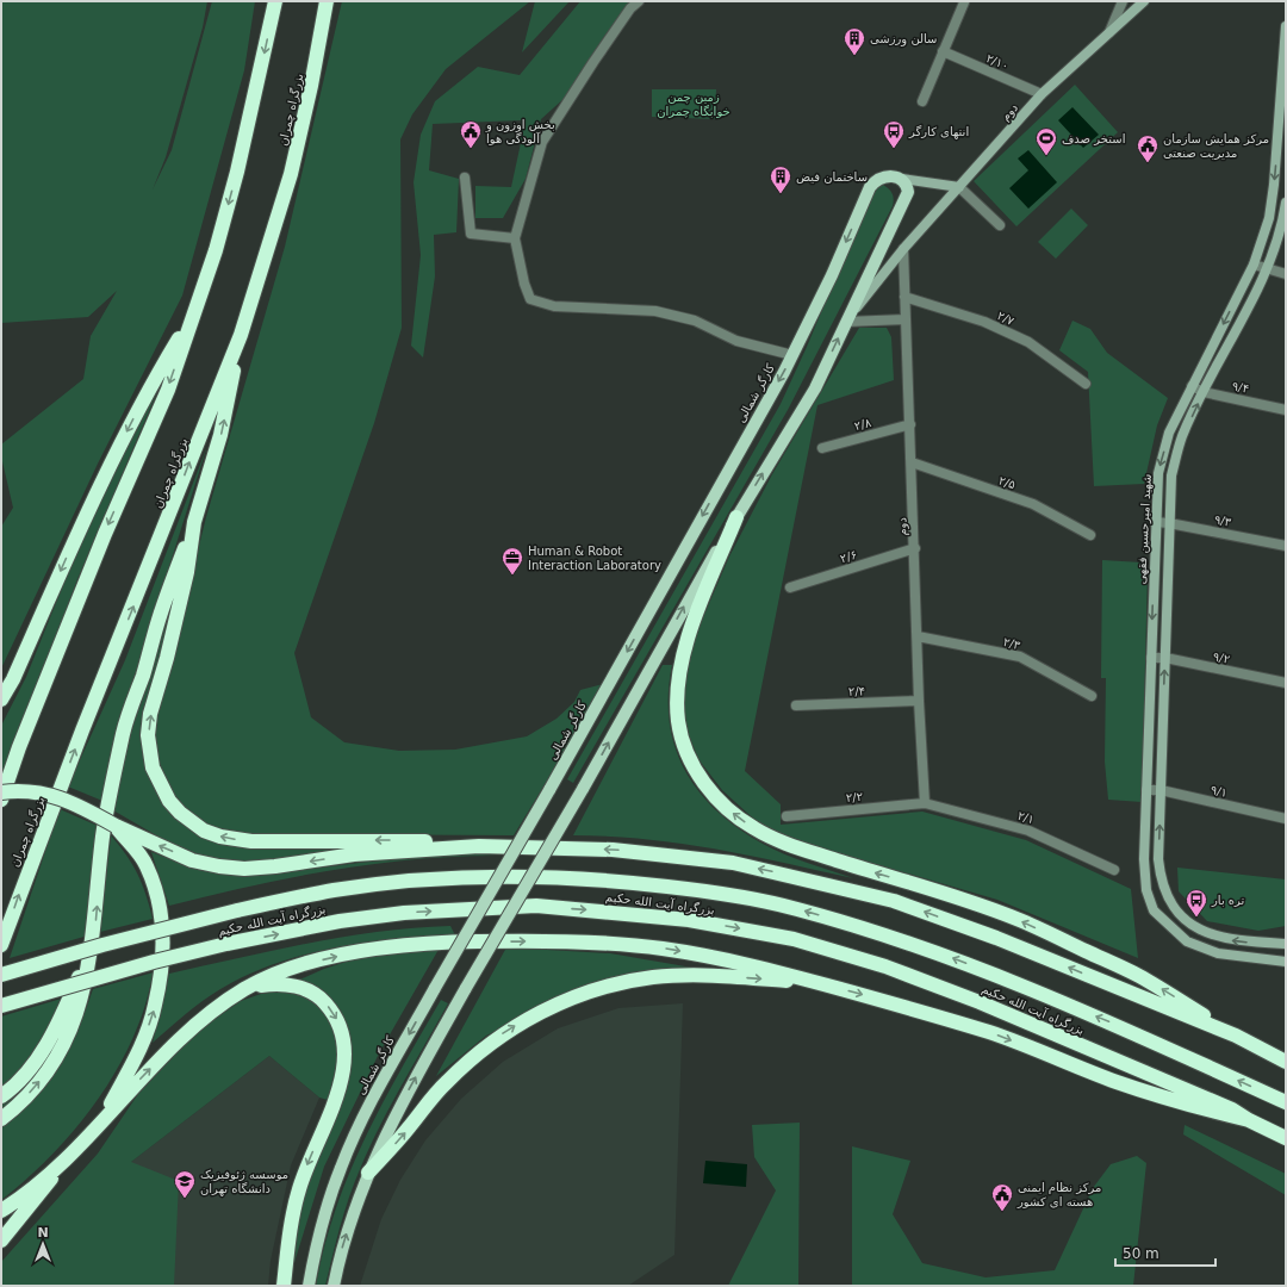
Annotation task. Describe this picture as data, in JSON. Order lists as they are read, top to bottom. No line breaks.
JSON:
{"streets":{"highway":["بزرگراه چمران","بزرگراه آیت الله حکیم"],"main road":["کارگر شمالی"],"street":["۲/۱۰","دوم","۲/۷","۹/۴","۲/۸","۲/۵","۹/۳","شهید امیرحسین فقهی","۲/۶","۲/۳","۹/۲","۲/۴","۹/۱","۲/۲","۲/۱"]},"crossings":[["۲/۱۰","دوم"],["دوم","۲/۷"],["دوم","۲/۸"],["دوم","۲/۵"],["دوم","۲/۶"],["دوم","۲/۳"],["دوم","۲/۴"],["دوم","۲/۲"],["دوم","۲/۱"],["۹/۴","شهید امیرحسین فقهی"],["۹/۳","شهید امیرحسین فقهی"],["شهید امیرحسین فقهی","۹/۲"],["شهید امیرحسین فقهی","۹/۱"],["۲/۲","۲/۱"]],"parks":["زمین چمن خوابگاه چمران"],"places":{"building":["سالن ورزشی","ساختمان فیض"],"public building":["بخش اوزون و آلودگی هوا","مرکز همایش سازمان مدیریت صنعتی","مرکز نظام ایمنی هسته ای کشور"],"bus stop":["انتهای کارگر","تره بار"],"sports":["استخر صدف"],"office":["Human & Robot Interaction Laboratory"],"school or university":["موسسه ژئوفیزیک دانشگاه تهران"]},"scale_bar":"50 m","north":"top"}
